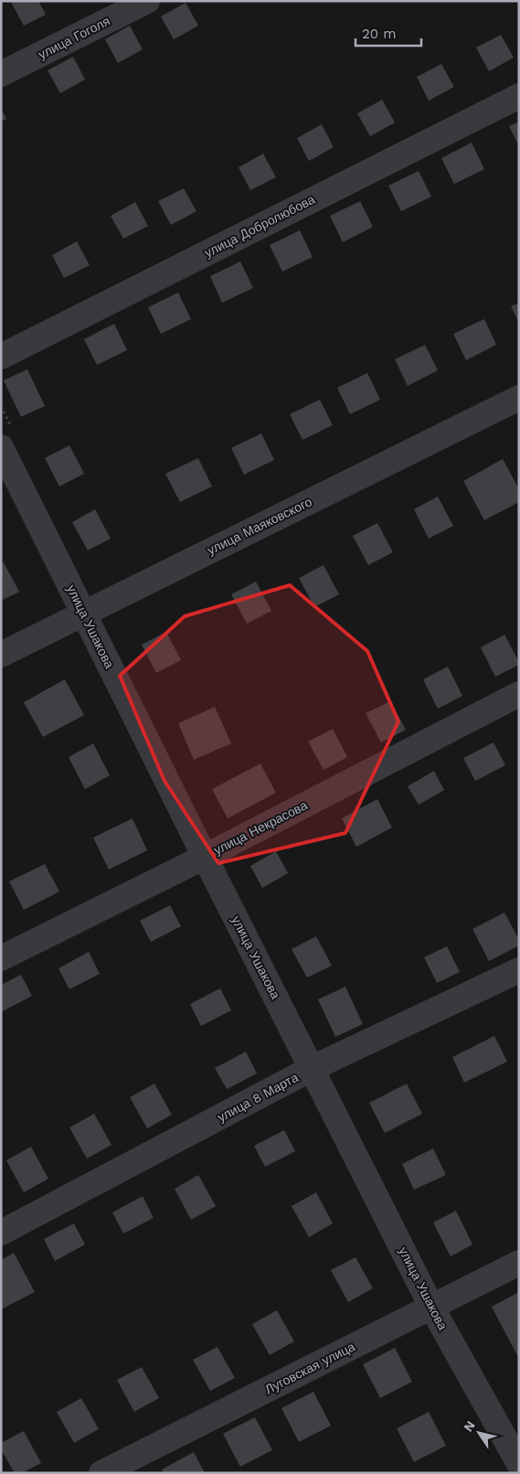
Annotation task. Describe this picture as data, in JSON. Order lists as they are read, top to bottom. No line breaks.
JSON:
{"streets":{"street":["улица Гоголя","улица Добролюбова","улица Маяковского","улица Ушакова","улица Некрасова","улица 8 Марта","Луговская улица"]},"crossings":[["улица Маяковского","улица Ушакова"],["улица Ушакова","улица Некрасова"],["улица Ушакова","улица 8 Марта"],["улица Ушакова","Луговская улица"]],"scale_bar":"20 m","north":"top left"}
